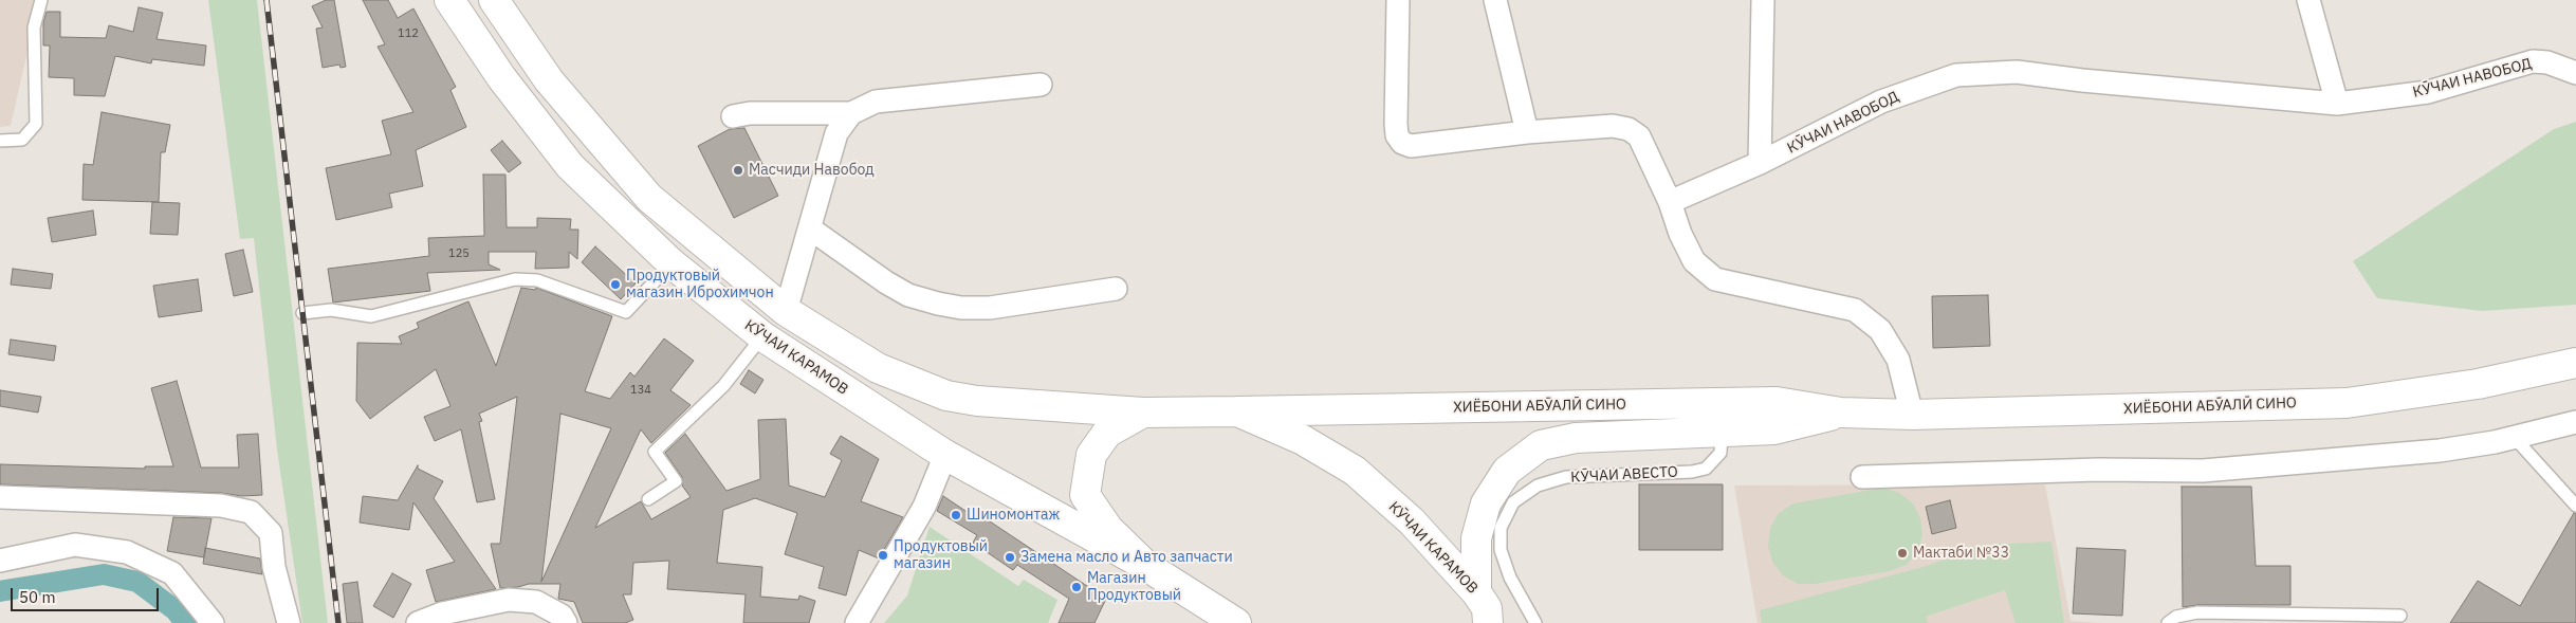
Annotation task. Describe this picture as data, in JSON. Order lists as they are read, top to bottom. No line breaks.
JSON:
{"streets":{"main road":["КӮЧАИ КАРАМОВ","ХИЁБОНИ АБӮАЛӢ СИНО"],"street":["КӮЧАИ НАВОБОД"],"lane":["КӮЧАИ АВЕСТО"]},"crossings":[["КӮЧАИ КАРАМОВ","ХИЁБОНИ АБӮАЛӢ СИНО"],["ХИЁБОНИ АБӮАЛӢ СИНО","КӮЧАИ АВЕСТО"]],"places":["Масчиди Навобод","Продуктовый магазин Иброхимчон","Шиномонтаж","Мактаби №33","Продуктовый магазин","Замена масло и Авто запчасти","Магазин Продуктовый"],"house_numbers":["112","125","134"],"scale_bar":"50 m"}
